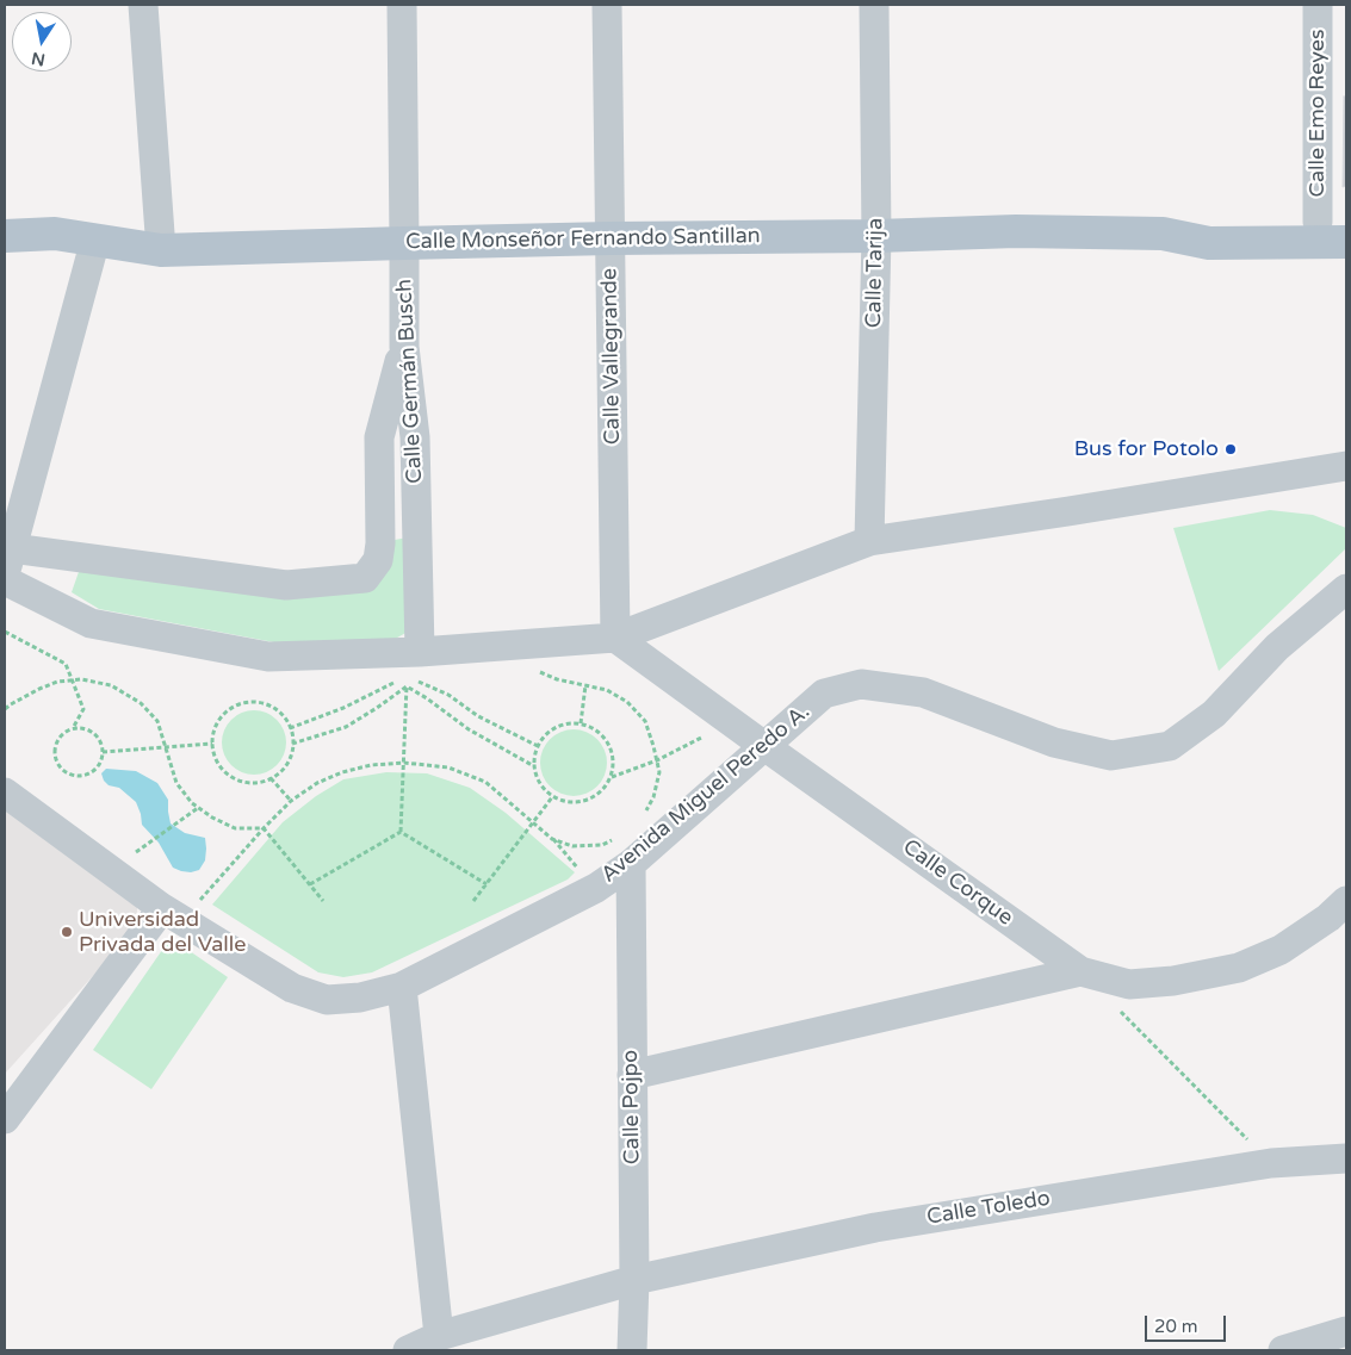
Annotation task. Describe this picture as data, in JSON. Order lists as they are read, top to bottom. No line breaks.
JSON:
{"streets":{"main road":["Calle Monseñor Fernando Santillan"],"street":["Calle Emo Reyes","Calle Tarija","Calle Vallegrande","Calle Germán Busch","Avenida Miguel Peredo A.","Calle Corque","Calle Pojpo","Calle Toledo"]},"crossings":[["Calle Emo Reyes","Calle Monseñor Fernando Santillan"],["Calle Monseñor Fernando Santillan","Calle Tarija"],["Calle Monseñor Fernando Santillan","Calle Vallegrande"],["Calle Monseñor Fernando Santillan","Calle Germán Busch"],["Calle Vallegrande","Calle Corque"],["Avenida Miguel Peredo A.","Calle Corque"],["Avenida Miguel Peredo A.","Calle Pojpo"],["Calle Pojpo","Calle Toledo"]],"places":["Bus for Potolo","Universidad Privada del Valle"],"scale_bar":"20 m","north":"bottom"}
